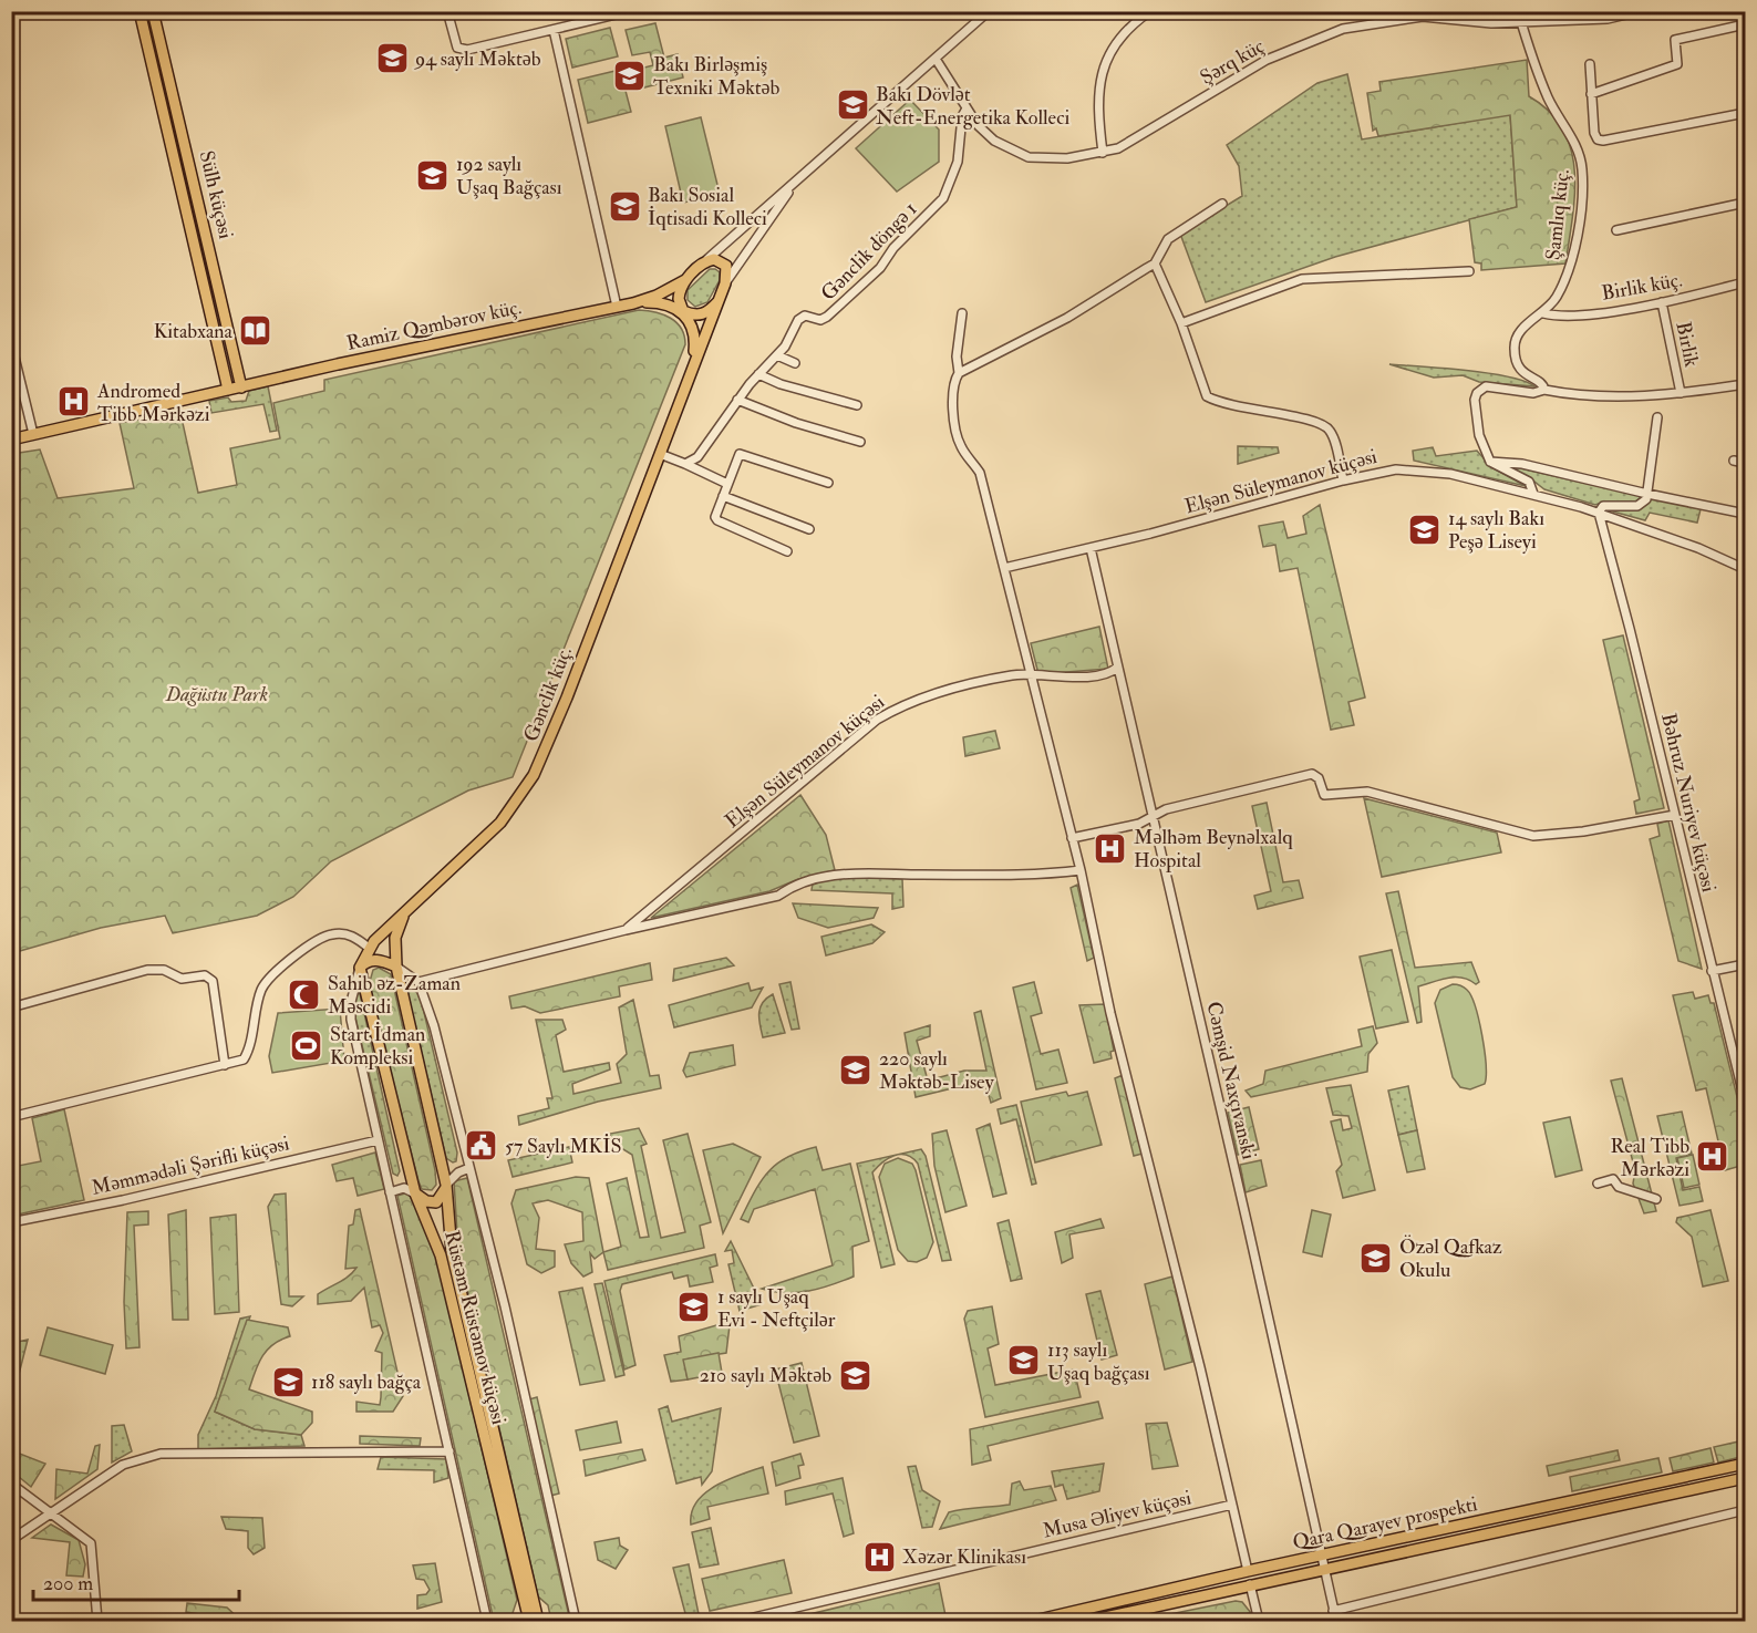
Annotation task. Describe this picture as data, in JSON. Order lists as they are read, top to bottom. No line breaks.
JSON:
{"streets":{"main road":["Sülh küçəsi","Ramiz Qəmbərov küç.","Gənclik küç.","Rüstəm Rüstəmov küçəsi","Qara Qarayev prospekti"],"street":["Şərq küç","Şamlıq küç.","Gənclik döngə 1","Birlik küç.","Birlik","Elşən Süleymanov küçəsi","Bəhruz Nuriyev küçəsi","Cəmşid Naxçıvanski","Məmmədəli Şərifli küçəsi","Musa Əliyev küçəsi"]},"crossings":[["Şərq küç","Şamlıq küç."],["Şərq küç","Gənclik döngə 1"],["Sülh küçəsi","Ramiz Qəmbərov küç."],["Şamlıq küç.","Birlik küç."],["Birlik küç.","Birlik"],["Elşən Süleymanov küçəsi","Bəhruz Nuriyev küçəsi"],["Elşən Süleymanov küçəsi","Cəmşid Naxçıvanski"],["Elşən Süleymanov küçəsi","Rüstəm Rüstəmov küçəsi"],["Gənclik küç.","Rüstəm Rüstəmov küçəsi"],["Cəmşid Naxçıvanski","Qara Qarayev prospekti"]],"parks":["Dağüstu Park"],"places":{"school or university":["94 saylı Məktəb","Bakı Birləşmiş Texniki Məktəb","Bakı Dövlət Neft-Energetika Kolleci","192 saylı Uşaq Bağçası","Bakı Sosial İqtisadi Kolleci","14 saylı Bakı Peşə Liseyi","220 saylı Məktəb-Lisey","Özəl Qafkaz Okulu","1 saylı Uşaq Evi - Neftçilər","113 saylı Uşaq bağçası","210 saylı Məktəb","118 saylı bağça"],"library":["Kitabxana"],"hospital":["Andromed Tibb Mərkəzi","Məlhəm Beynəlxalq Hospital","Real Tibb Mərkəzi","Xəzər Klinikası"],"mosque":["Sahib əz-Zaman Məscidi"],"sports":["Start İdman Kompleksi"],"public building":["57 Saylı MKİS"]},"scale_bar":"200 m"}
